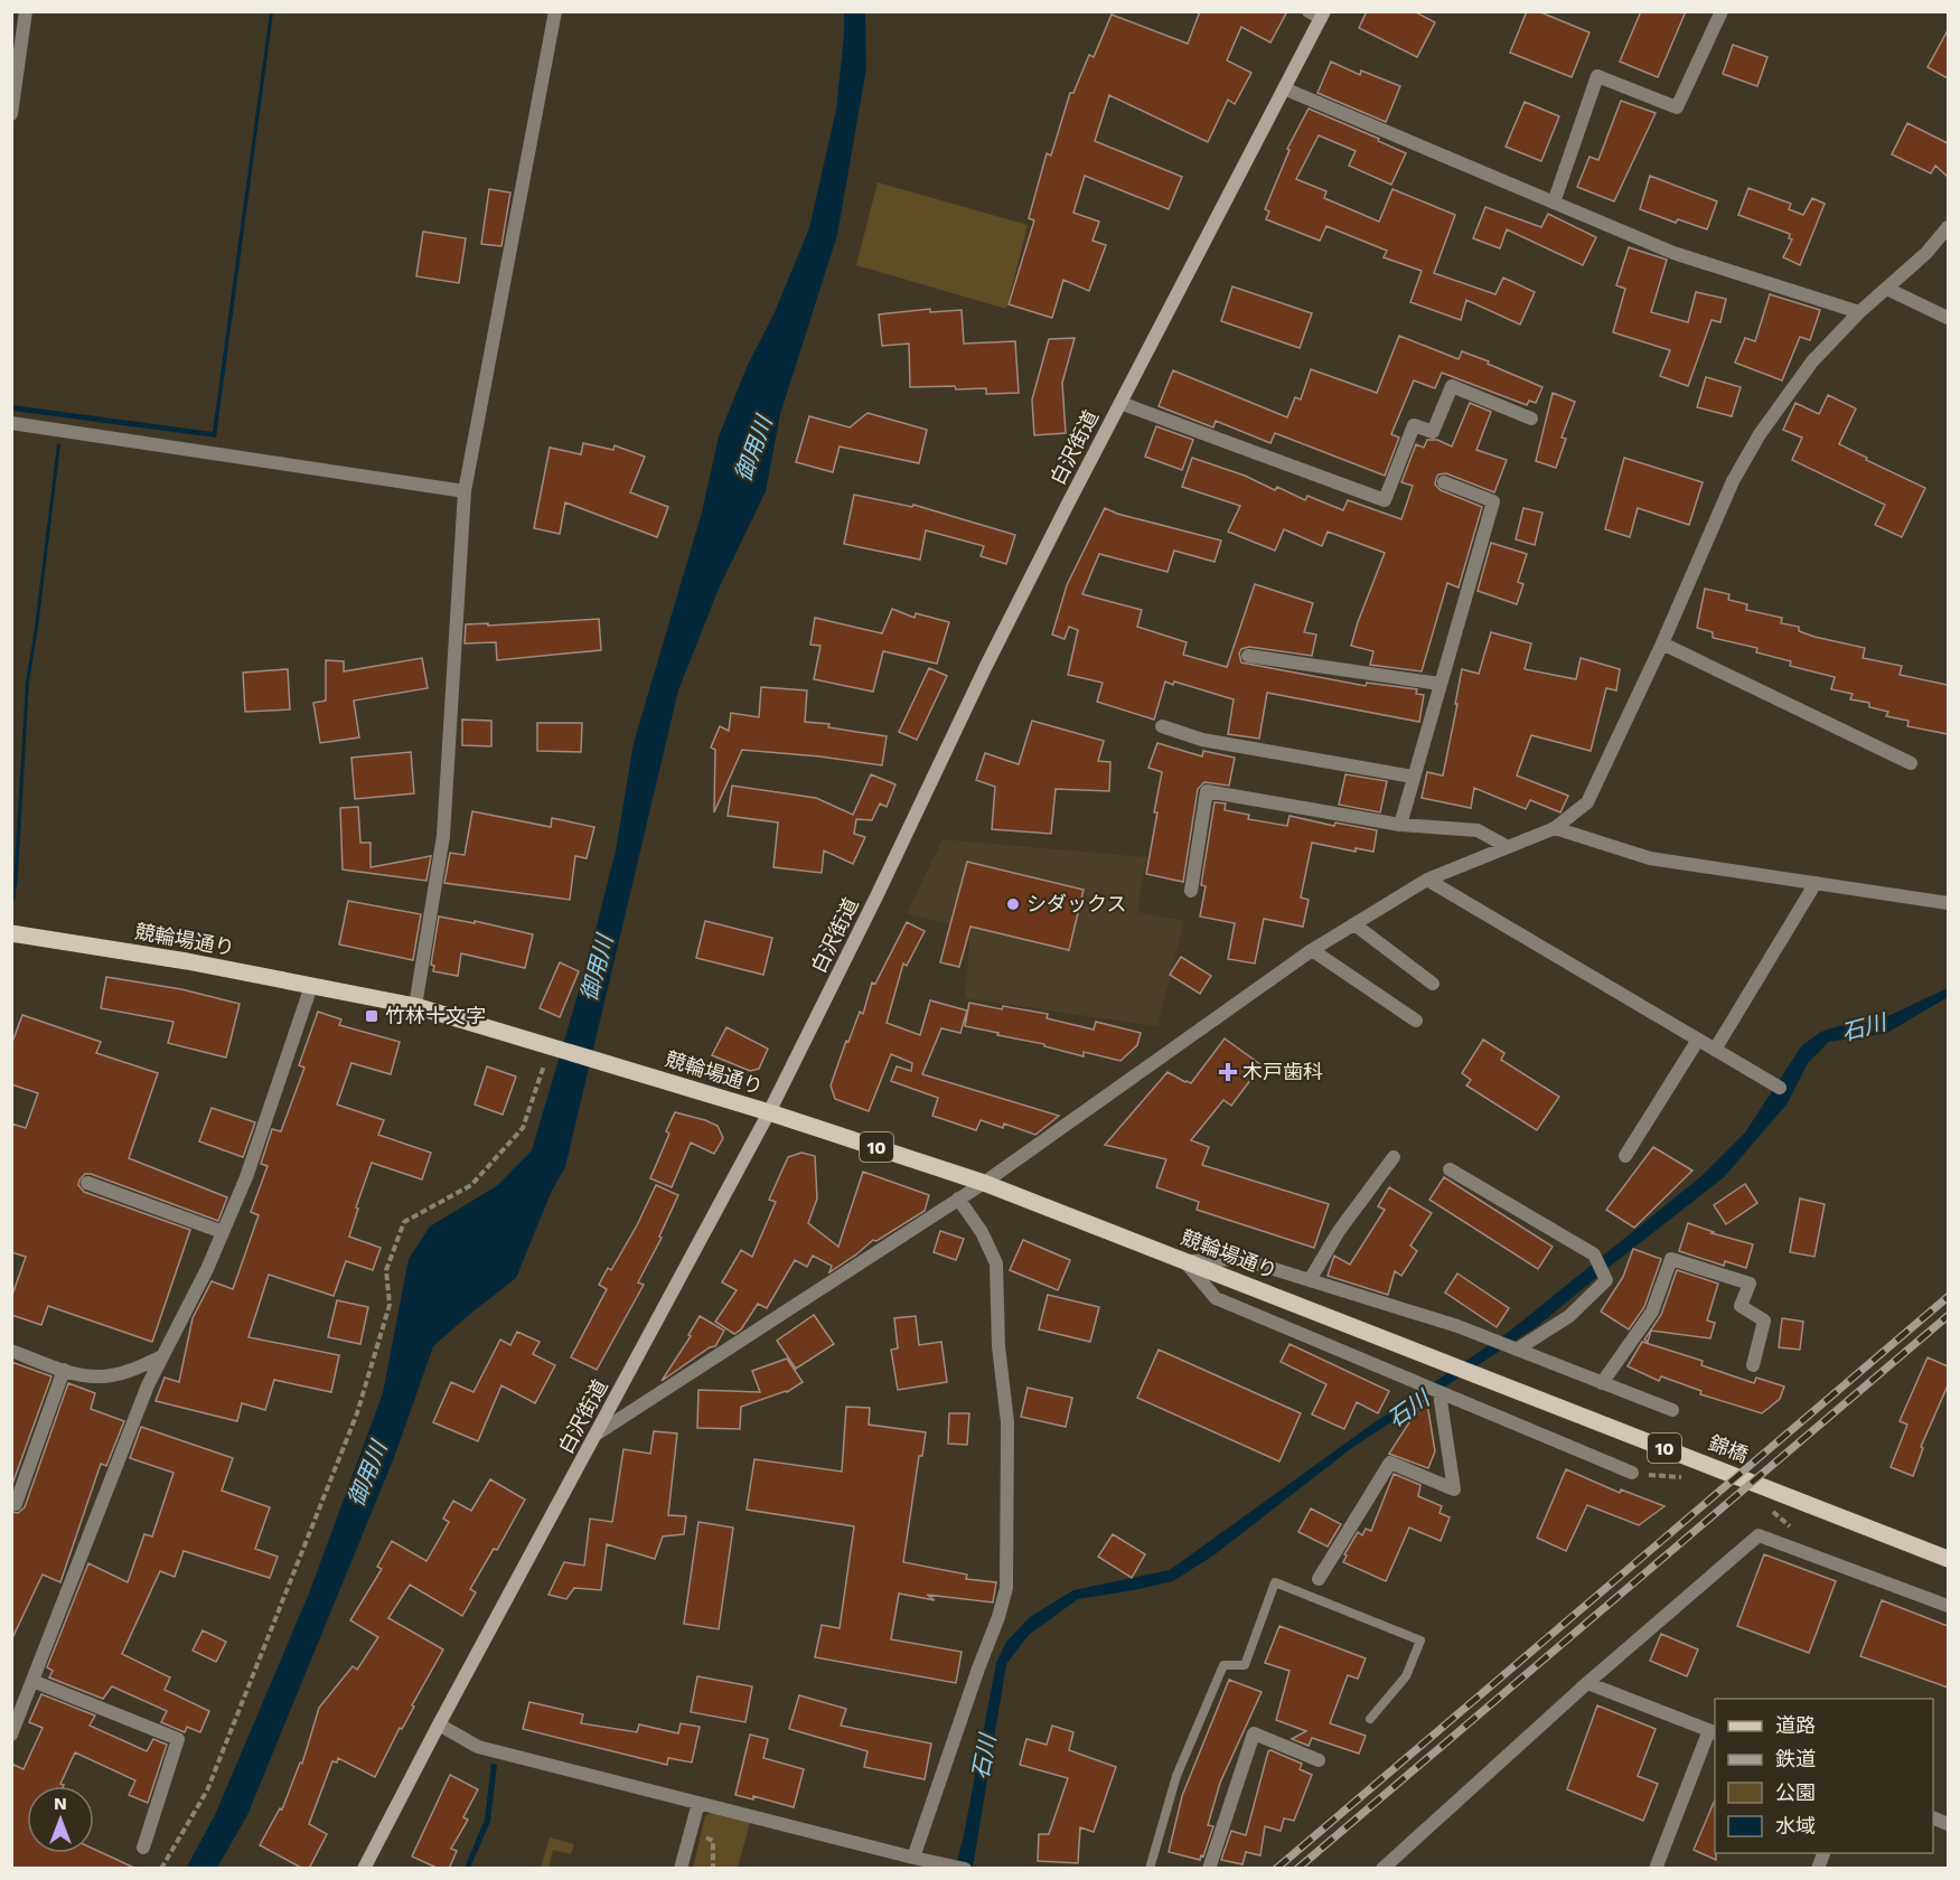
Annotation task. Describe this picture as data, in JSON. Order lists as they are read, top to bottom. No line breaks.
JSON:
{"streets":{"main road":["白沢街道","競輪場通り","10","錦橋"]},"crossings":[["白沢街道","競輪場通り"],["競輪場通り","錦橋"]],"water":["御用川","石川"],"places":{"other":["シダックス"],"transit":["竹林十文字"],"health":["木戸歯科"]},"legend":["道路","鉄道","公園","水域"],"north":"top"}
